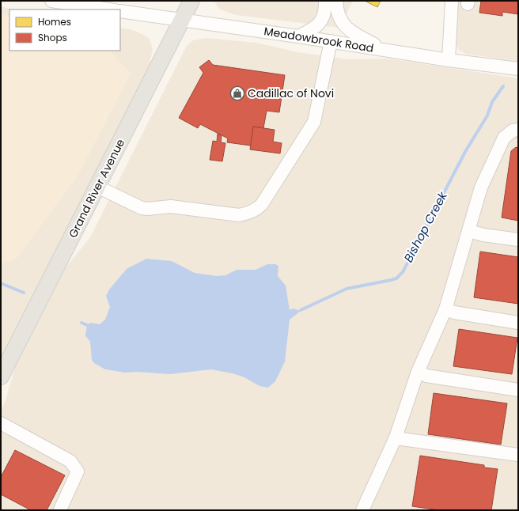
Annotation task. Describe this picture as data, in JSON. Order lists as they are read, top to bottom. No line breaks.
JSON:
{"streets":{"main road":["Grand River Avenue"],"street":["Meadowbrook Road"]},"crossings":[["Meadowbrook Road","Grand River Avenue"]],"water":["Bishop Creek"],"places":{"shop":["Cadillac of Novi"]},"legend":["Homes","Shops"]}
